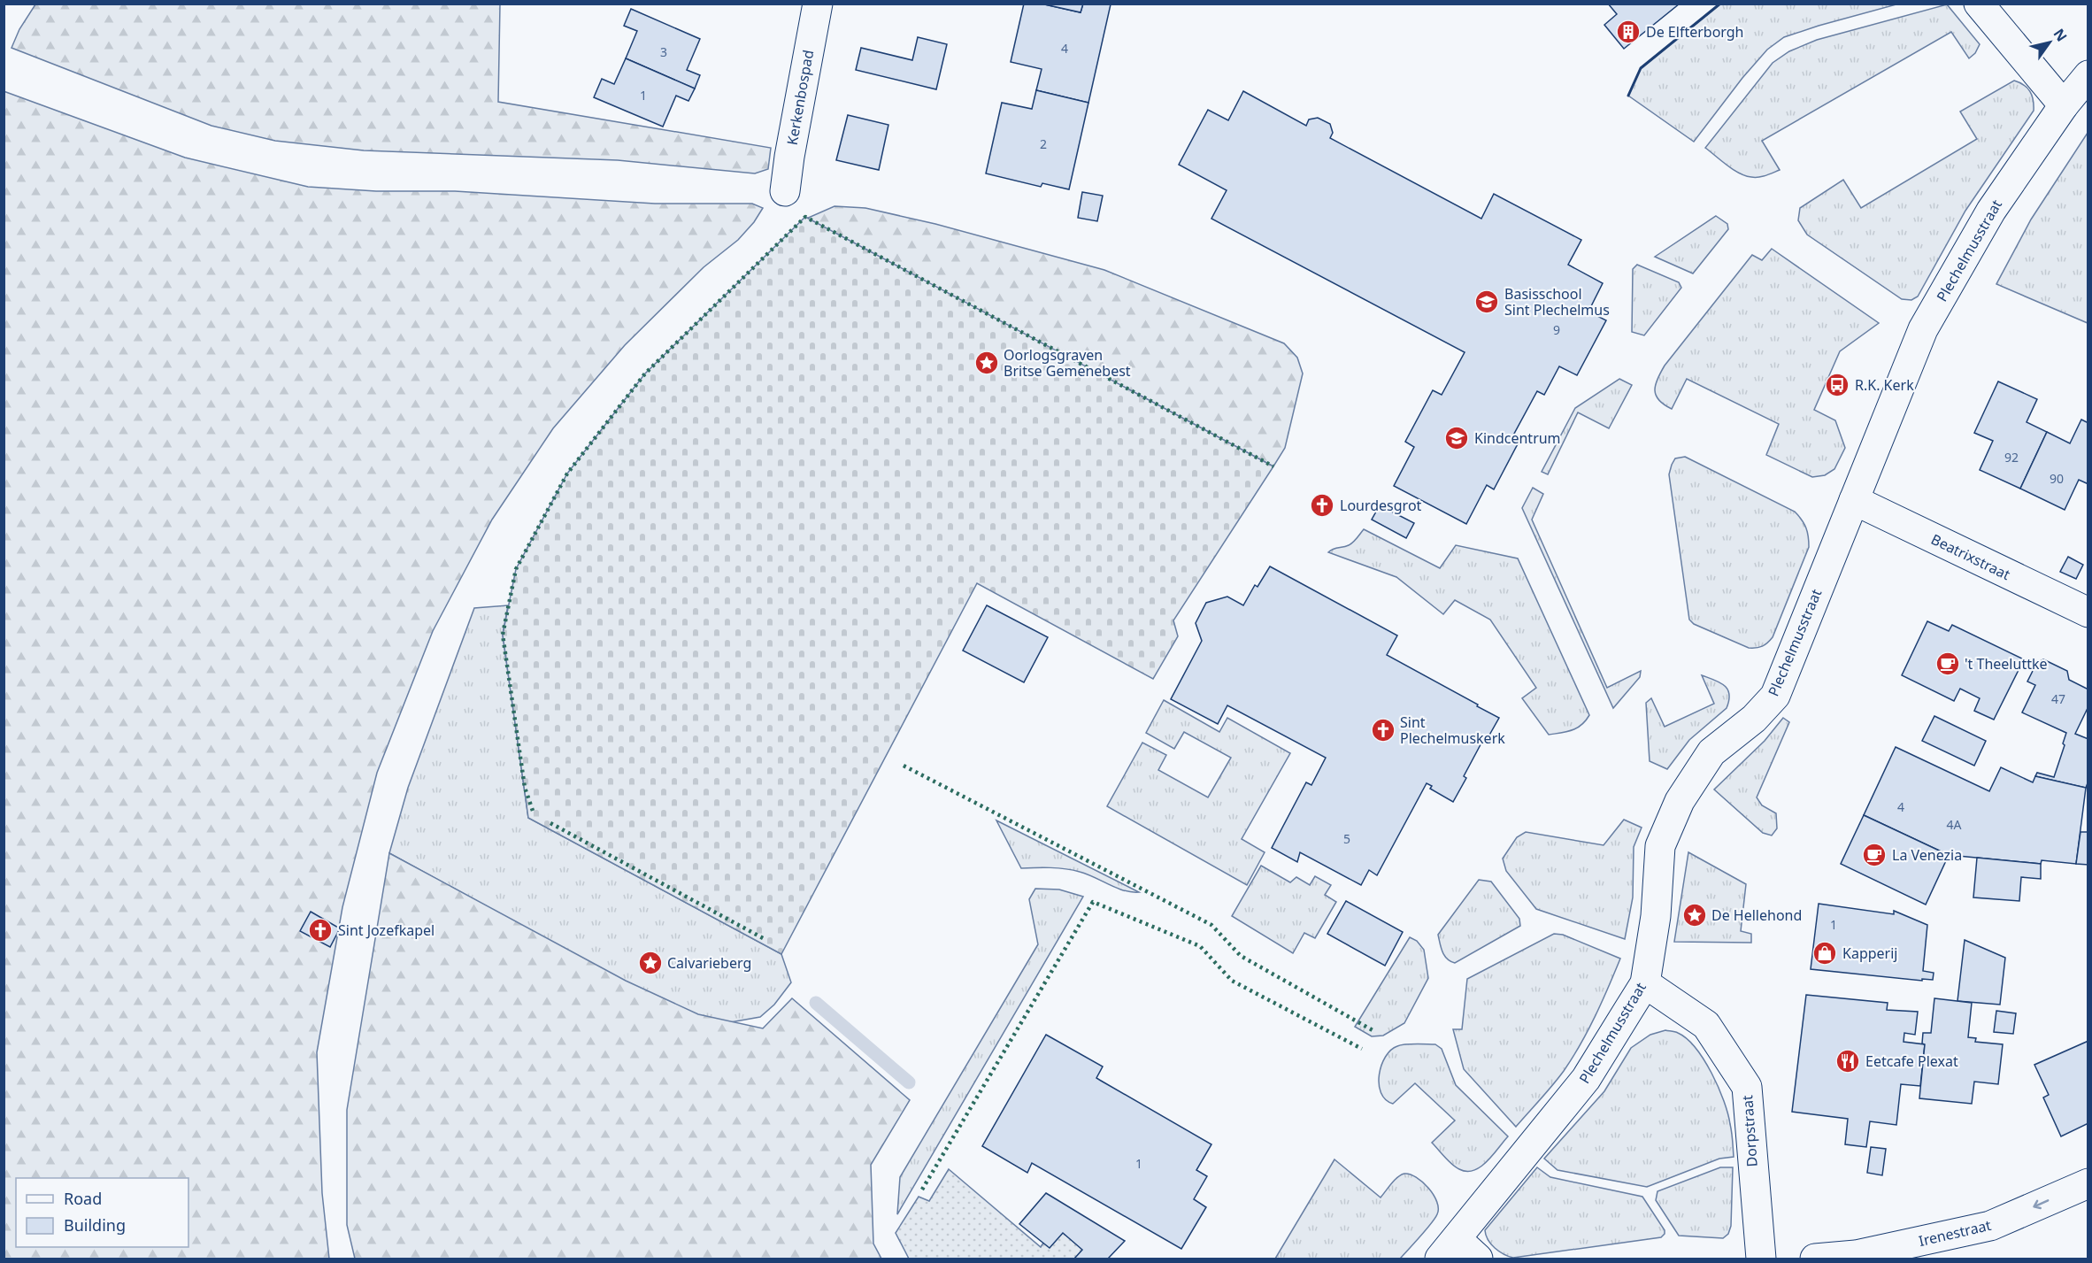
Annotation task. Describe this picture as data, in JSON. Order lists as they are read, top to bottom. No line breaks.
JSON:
{"streets":{"street":["Kerkenbospad","Plechelmusstraat","Beatrixstraat","Dorpstraat","Irenestraat"]},"crossings":[["Plechelmusstraat","Beatrixstraat"],["Plechelmusstraat","Dorpstraat"]],"one_way":["Irenestraat"],"places":{"building":["De Elfterborgh"],"school or university":["Basisschool Sint Plechelmus","Kindcentrum"],"place":["Oorlogsgraven Britse Gemenebest","De Hellehond","Calvarieberg"],"bus stop":["R.K. Kerk"],"church":["Lourdesgrot","Sint Plechelmuskerk","Sint Jozefkapel"],"cafe":["'t Theeluttke","La Venezia"],"shop":["Kapperij"],"restaurant":["Eetcafe Plexat"]},"house_numbers":["4","3","1","2","9","92","90","47","4","4A","5","1","1"],"legend":["Road","Building"],"north":"top right"}
